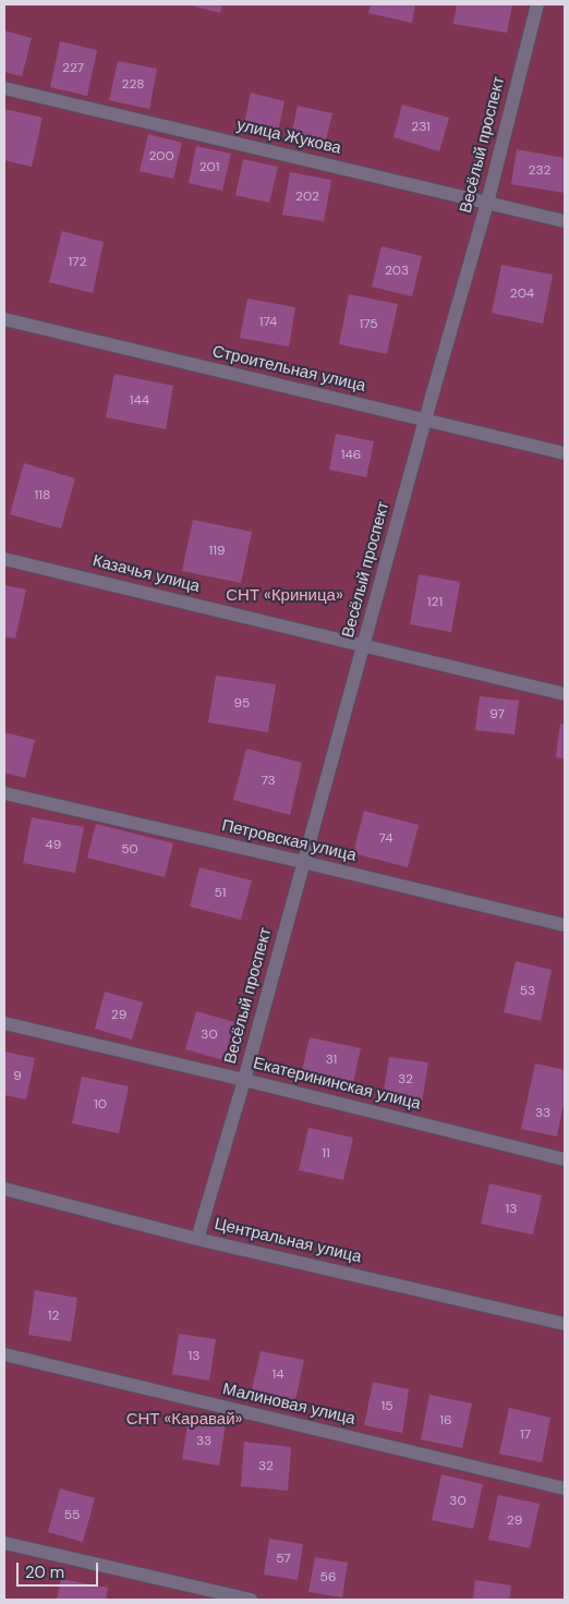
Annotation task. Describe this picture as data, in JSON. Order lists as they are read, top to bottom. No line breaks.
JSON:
{"streets":{"street":["улица Жукова","Весёлый проспект","Строительная улица","Казачья улица","Петровская улица","Екатерининская улица","Центральная улица","Малиновая улица"]},"crossings":[["улица Жукова","Весёлый проспект"],["Весёлый проспект","Строительная улица"],["Весёлый проспект","Казачья улица"],["Весёлый проспект","Петровская улица"],["Весёлый проспект","Екатерининская улица"],["Весёлый проспект","Центральная улица"]],"parks":["СНТ «Криница»","СНТ «Каравай»"],"house_numbers":["227","228","231","200","201","232","202","172","203","204","174","175","144","146","118","119","121","95","97","73","74","49","50","51","53","29","30","31","9","32","10","33","11","13","12","13","14","15","16","17","33","32","30","55","29","57","56"],"scale_bar":"20 m"}
